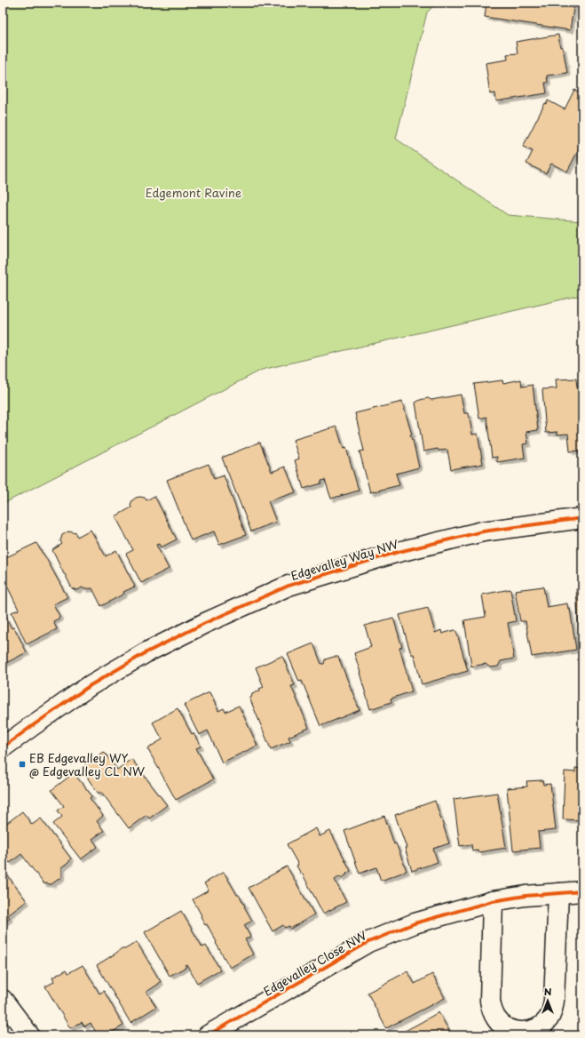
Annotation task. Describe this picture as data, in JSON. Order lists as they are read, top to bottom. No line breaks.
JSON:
{"streets":{"street":["Edgevalley Way NW","Edgevalley Close NW"]},"parks":["Edgemont Ravine"],"places":{"transit":["EB Edgevalley WY @ Edgevalley CL NW"]},"north":"top"}
